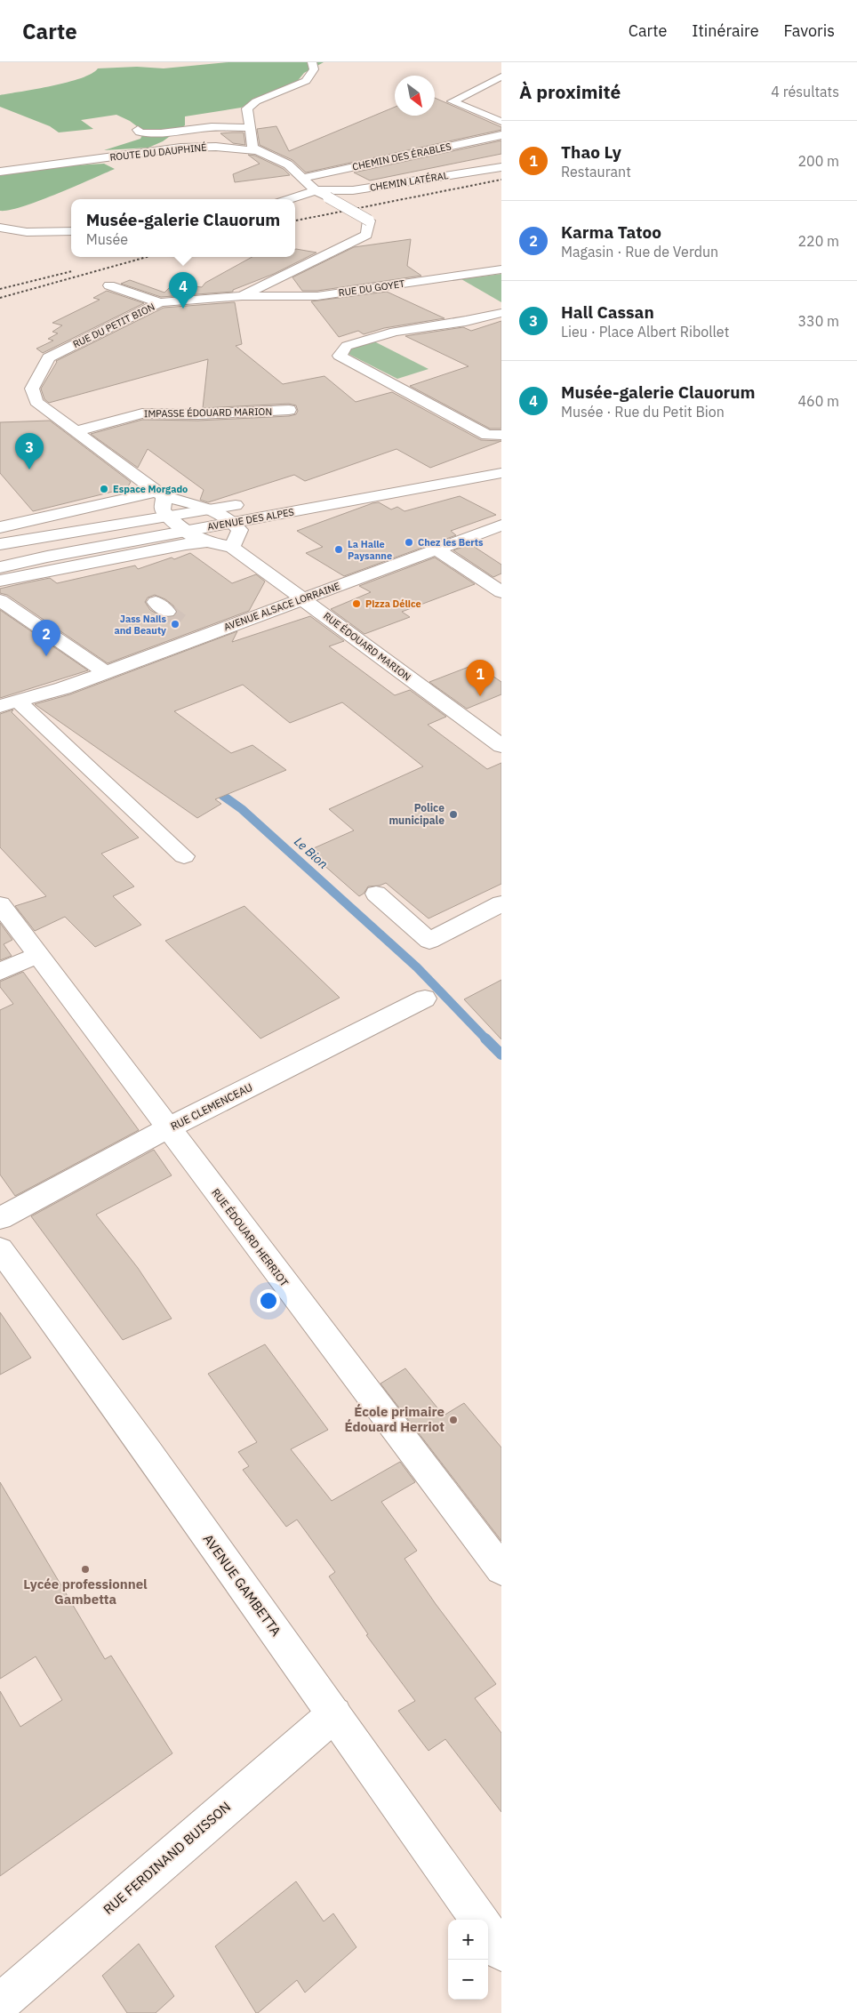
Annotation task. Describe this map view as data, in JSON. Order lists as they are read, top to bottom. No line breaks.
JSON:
{"streets":{"street":["ROUTE DU DAUPHINÉ","CHEMIN DES ÉRABLES","CHEMIN LATÉRAL","RUE DU GOYET","RUE DU PETIT BION","IMPASSE ÉDOUARD MARION","AVENUE DES ALPES","AVENUE ALSACE LORRAINE","RUE ÉDOUARD MARION","RUE CLEMENCEAU","RUE ÉDOUARD HERRIOT","AVENUE GAMBETTA","RUE FERDINAND BUISSON"]},"crossings":[["ROUTE DU DAUPHINÉ","CHEMIN DES ÉRABLES"],["ROUTE DU DAUPHINÉ","CHEMIN LATÉRAL"],["ROUTE DU DAUPHINÉ","RUE DU PETIT BION"],["RUE DU GOYET","RUE DU PETIT BION"],["RUE DU PETIT BION","IMPASSE ÉDOUARD MARION"],["AVENUE DES ALPES","RUE ÉDOUARD MARION"],["AVENUE ALSACE LORRAINE","RUE ÉDOUARD MARION"],["RUE CLEMENCEAU","RUE ÉDOUARD HERRIOT"],["AVENUE GAMBETTA","RUE FERDINAND BUISSON"]],"water":["Le Bion"],"places":["Espace Morgado","Chez les Berts","La Halle Paysanne","Pizza Délice","Jass Nails and Beauty","Police municipale","École primaire Édouard Herriot","Lycée professionnel Gambetta"],"north":"bottom right","page":{"header":"Carte","nav":["Carte","Itinéraire","Favoris"],"heading":["À proximité","4 résultats"],"list":[{"mark":"1","name":"Thao Ly","note":"Restaurant","value":"200 m"},{"mark":"2","name":"Karma Tatoo","note":"Magasin · Rue de Verdun","value":"220 m"},{"mark":"3","name":"Hall Cassan","note":"Lieu · Place Albert Ribollet","value":"330 m"},{"mark":"4","name":"Musée-galerie Clauorum","note":"Musée · Rue du Petit Bion","value":"460 m"}],"popup":["Musée-galerie Clauorum","Musée"],"pins":["4","3","2","1"],"map_buttons":["+","−"]}}
